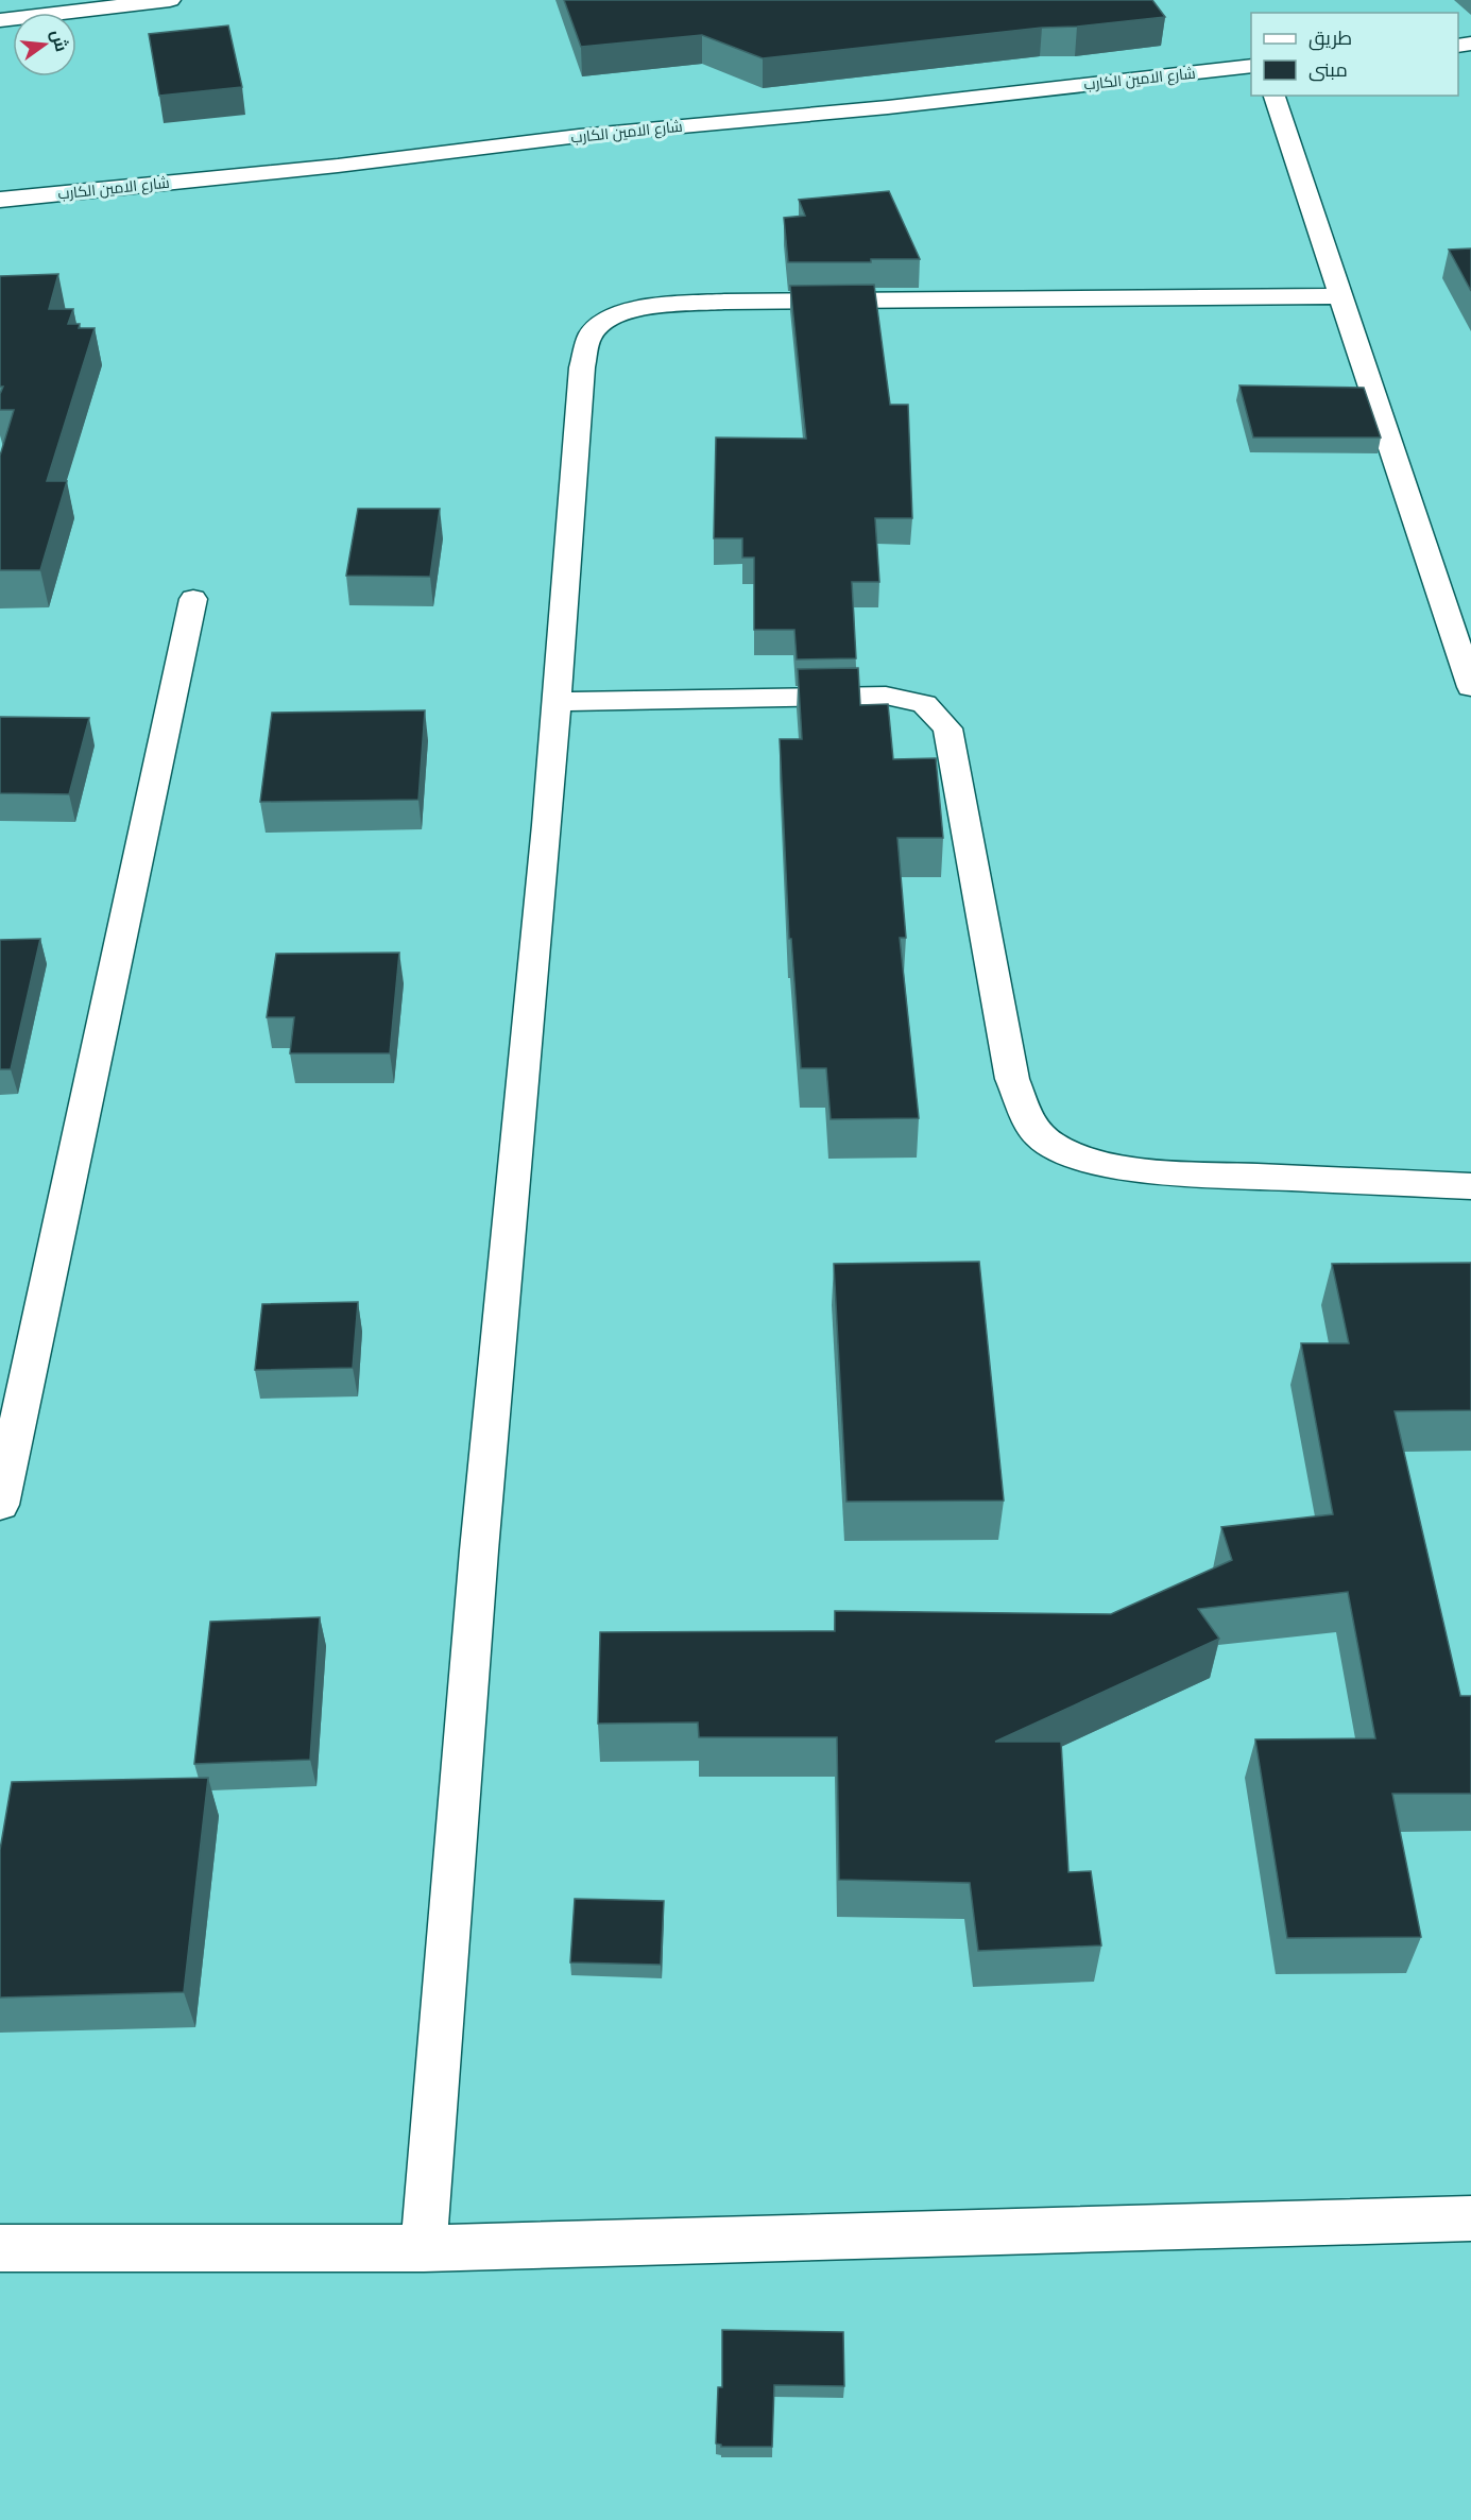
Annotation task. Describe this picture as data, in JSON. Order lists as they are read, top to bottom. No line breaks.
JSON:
{"streets":{"street":["شارع الامين الكارب"]},"legend":["طريق","مبنى"],"north":"right"}
